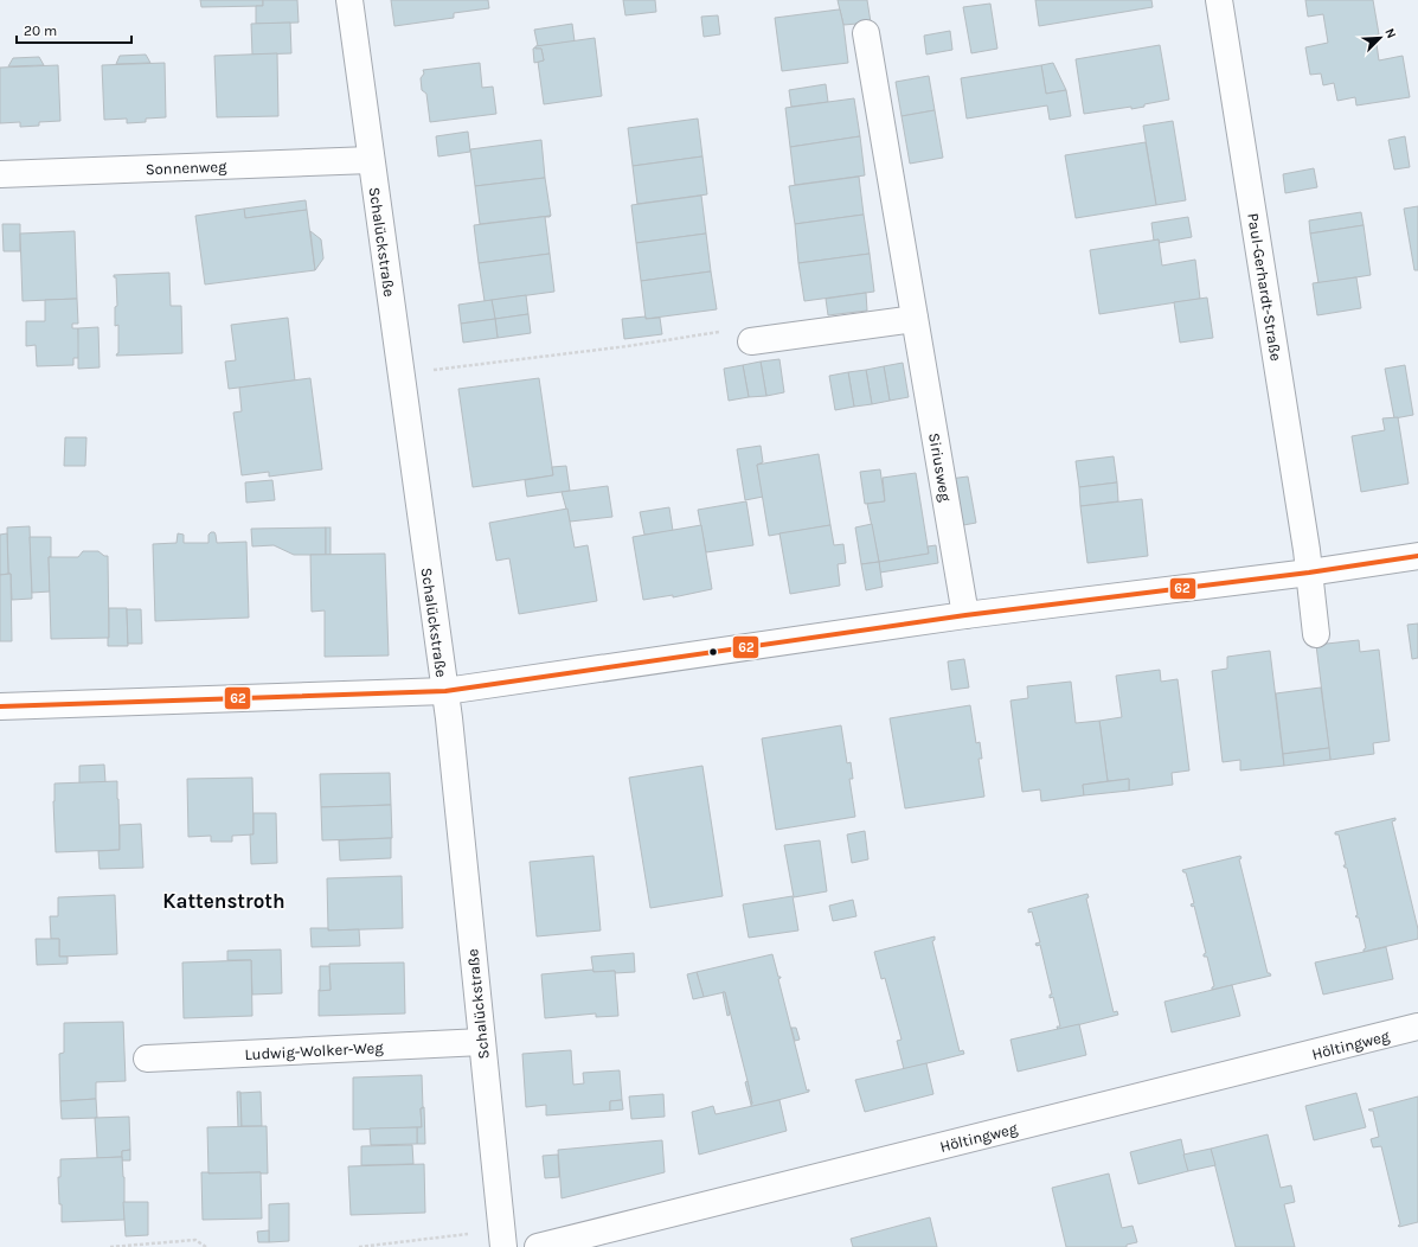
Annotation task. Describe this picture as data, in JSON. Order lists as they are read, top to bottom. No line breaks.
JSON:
{"streets":{"street":["Sonnenweg","Schalückstraße","Paul-Gerhardt-Straße","Siriusweg","Höltingweg","Ludwig-Wolker-Weg"]},"crossings":[["Sonnenweg","Schalückstraße"],["Schalückstraße","Ludwig-Wolker-Weg"]],"districts":["Kattenstroth"],"lines":["transit line 62"],"scale_bar":"20 m","north":"top right"}
